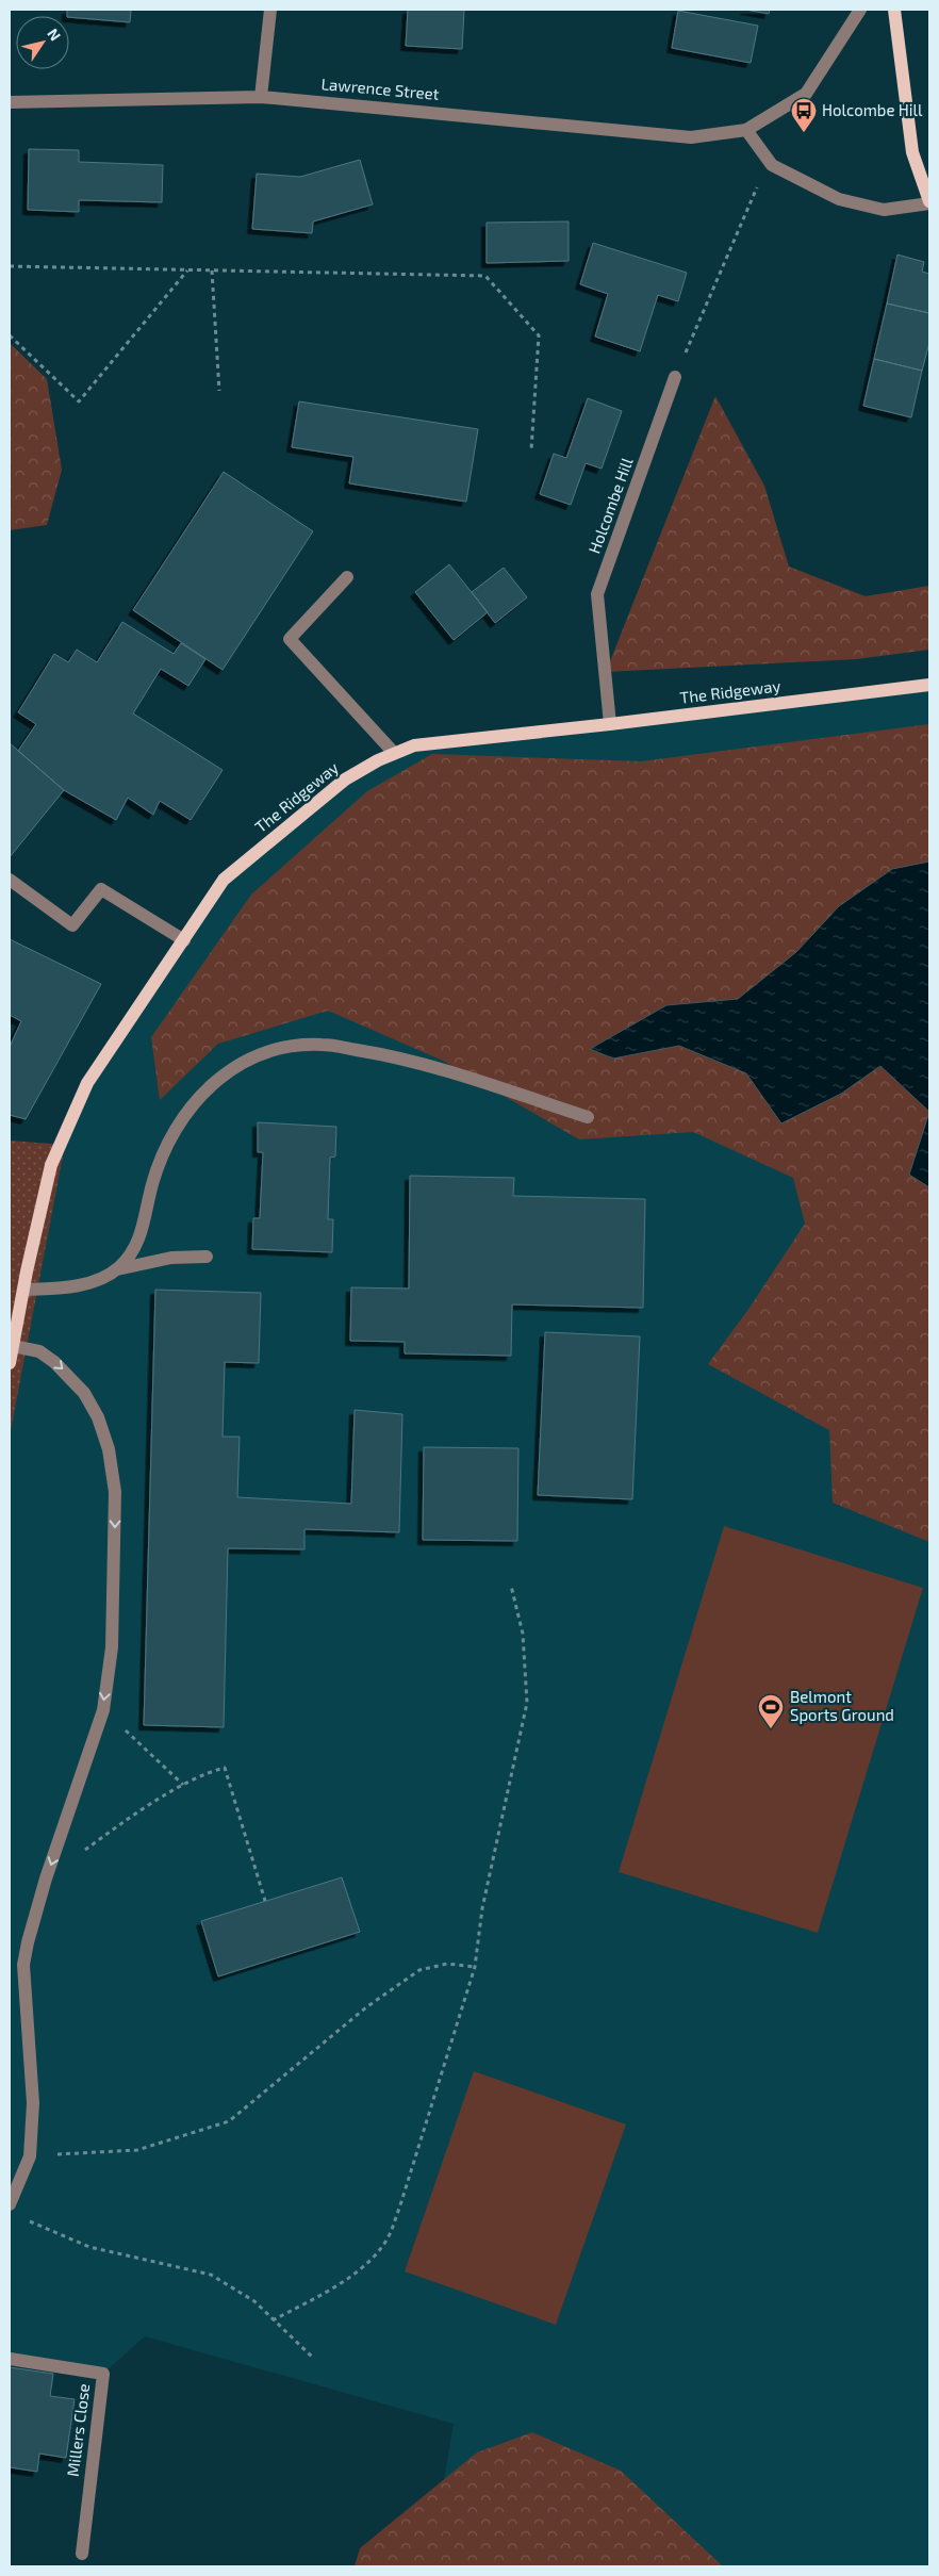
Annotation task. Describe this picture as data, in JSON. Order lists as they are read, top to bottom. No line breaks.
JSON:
{"streets":{"main road":["The Ridgeway"],"street":["Lawrence Street","Holcombe Hill","Millers Close"]},"crossings":[["Holcombe Hill","The Ridgeway"]],"places":{"bus stop":["Holcombe Hill"],"sports":["Belmont Sports Ground"]},"north":"top right"}
